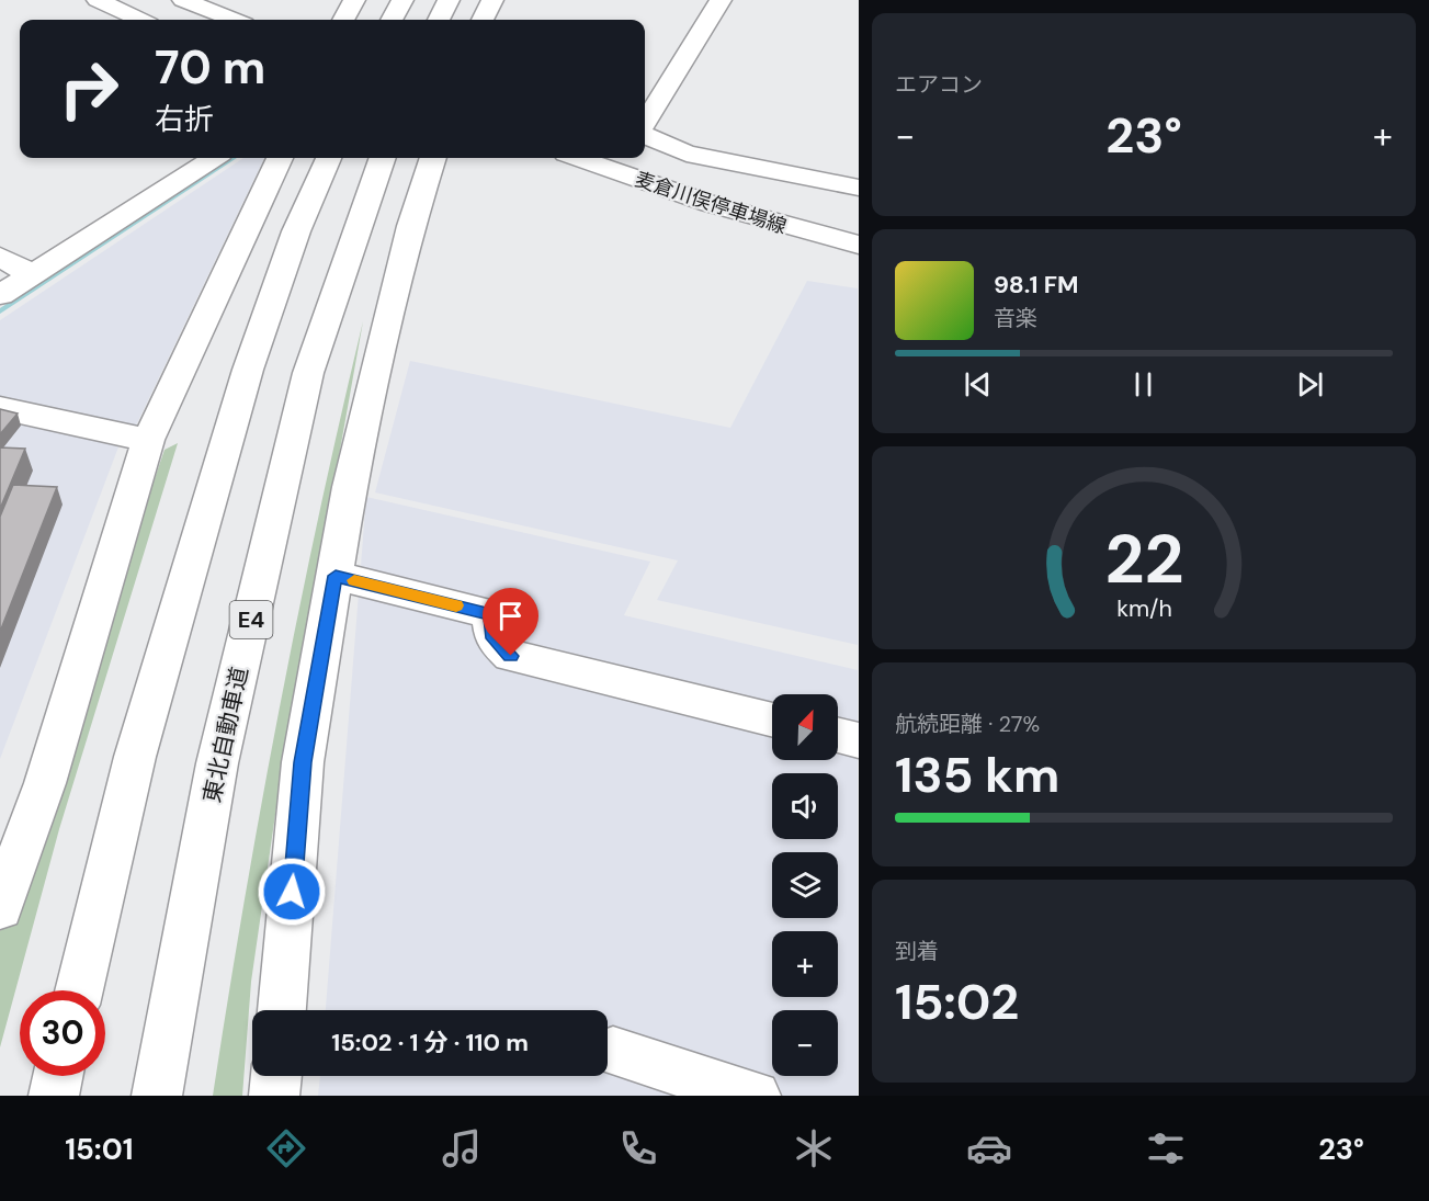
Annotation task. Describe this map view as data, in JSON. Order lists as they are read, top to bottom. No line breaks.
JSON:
{"streets":{"main road":["麦倉川俣停車場線","E4","東北自動車道"]},"north":"top right","page":{"tile":["エアコン",["航続距離 · 27%","135 km"],["到着","15:02"]],"turn":["70 m","右折"],"heat":["−","23°","+"],"song":["98.1 FM","音楽"],"map_buttons":["+","−"],"limit":"30","trip":"15:02 · 1 分 · 110 m","tabs":["15:01","23°"],"gauge":["22","km/h"]}}
